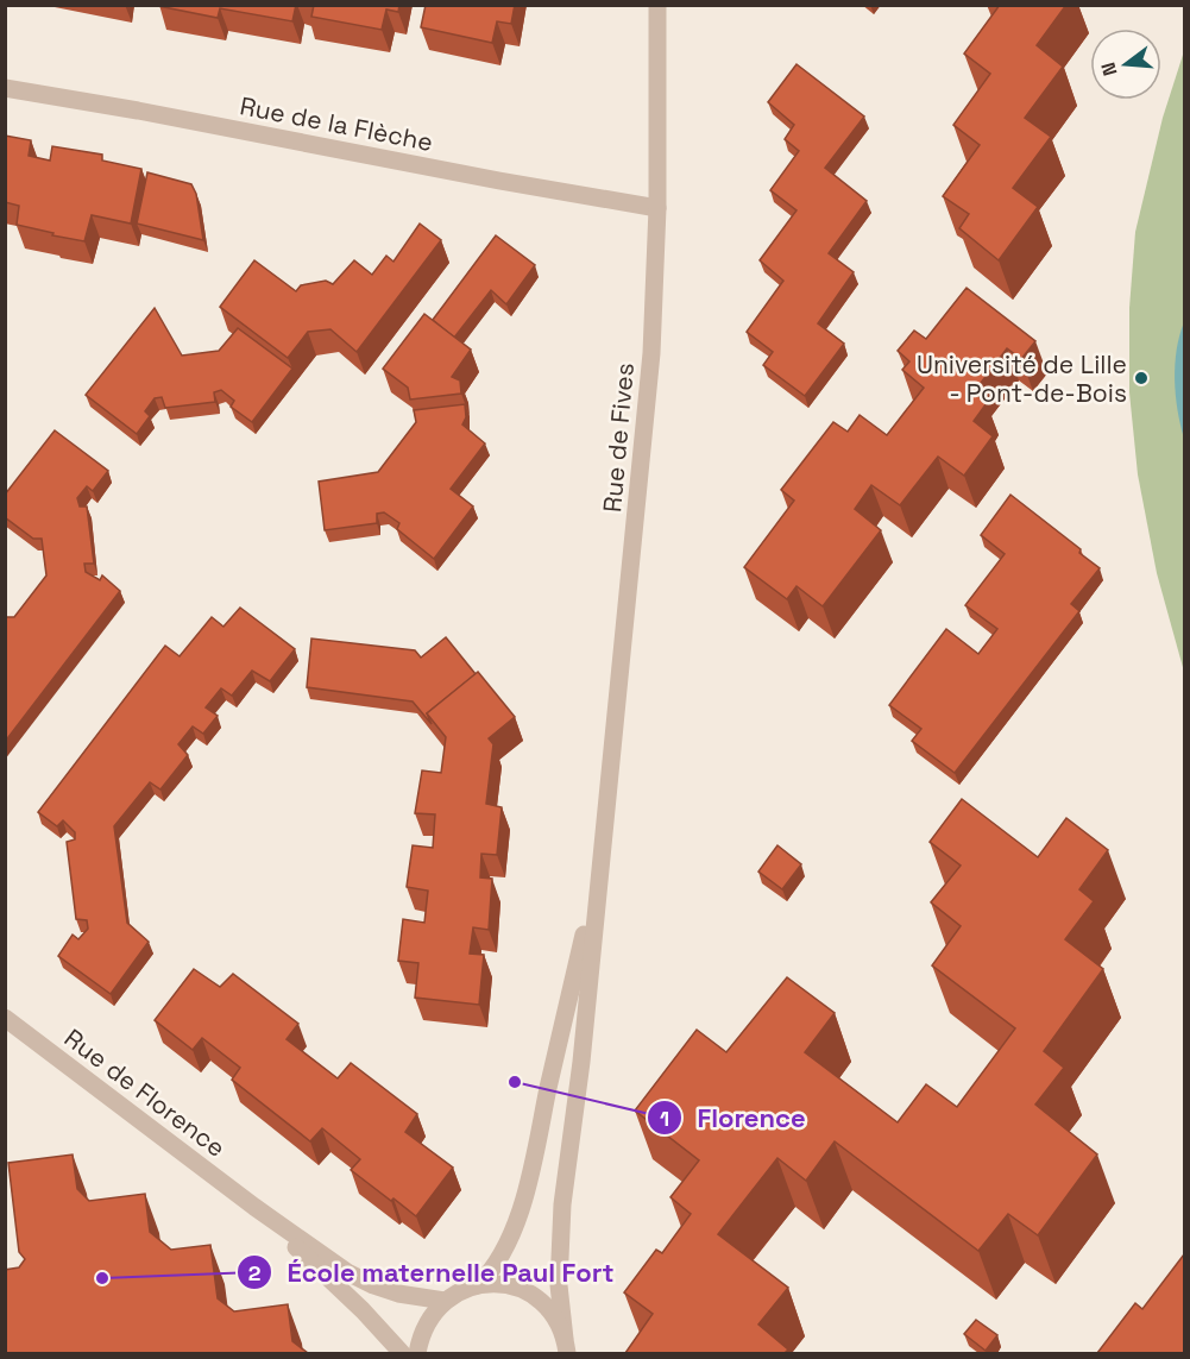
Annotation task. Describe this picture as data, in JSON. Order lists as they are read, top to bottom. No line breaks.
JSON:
{"streets":{"street":["Rue de la Flèche","Rue de Fives","Rue de Florence"]},"crossings":[["Rue de la Flèche","Rue de Fives"]],"places":["Université de Lille - Pont-de-Bois","Florence","École maternelle Paul Fort"],"north":"left"}
